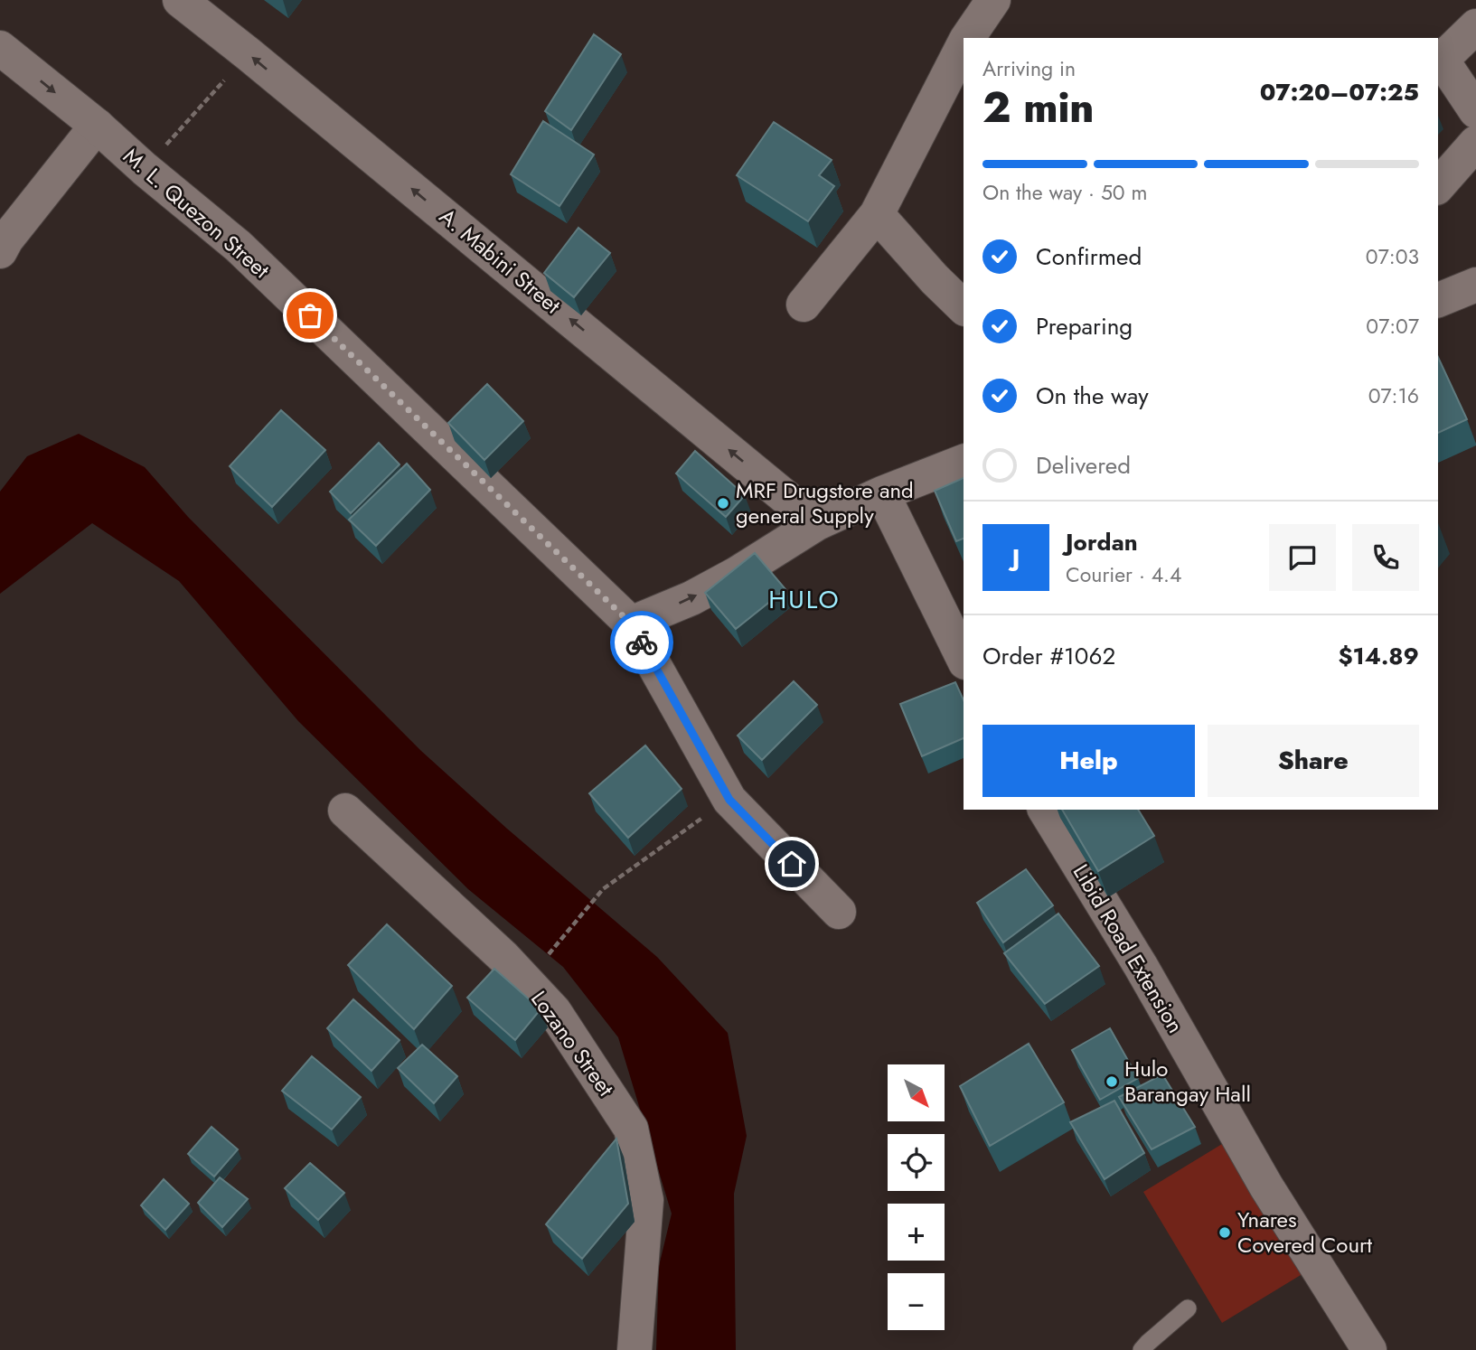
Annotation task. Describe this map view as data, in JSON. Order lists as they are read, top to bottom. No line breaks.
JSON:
{"streets":{"street":["M. L. Quezon Street","A. Mabini Street","Libid Road Extension","Lozano Street"]},"one_way":["A. Mabini Street"],"districts":["HULO"],"places":["MRF Drugstore and general Supply","Hulo Barangay Hall","Ynares Covered Court"],"north":"bottom right","page":{"heading":["2 min","Arriving in","07:20–07:25"],"panel":["Jordan","Courier · 4.4","Order #1062","$14.89"],"bar":"On the way · 50 m","list":[["Confirmed","07:03"],["Preparing","07:07"],["On the way","07:16"],"Delivered"],"round":"J","buttons":["Help","Share"],"map_buttons":["+","−"]}}
